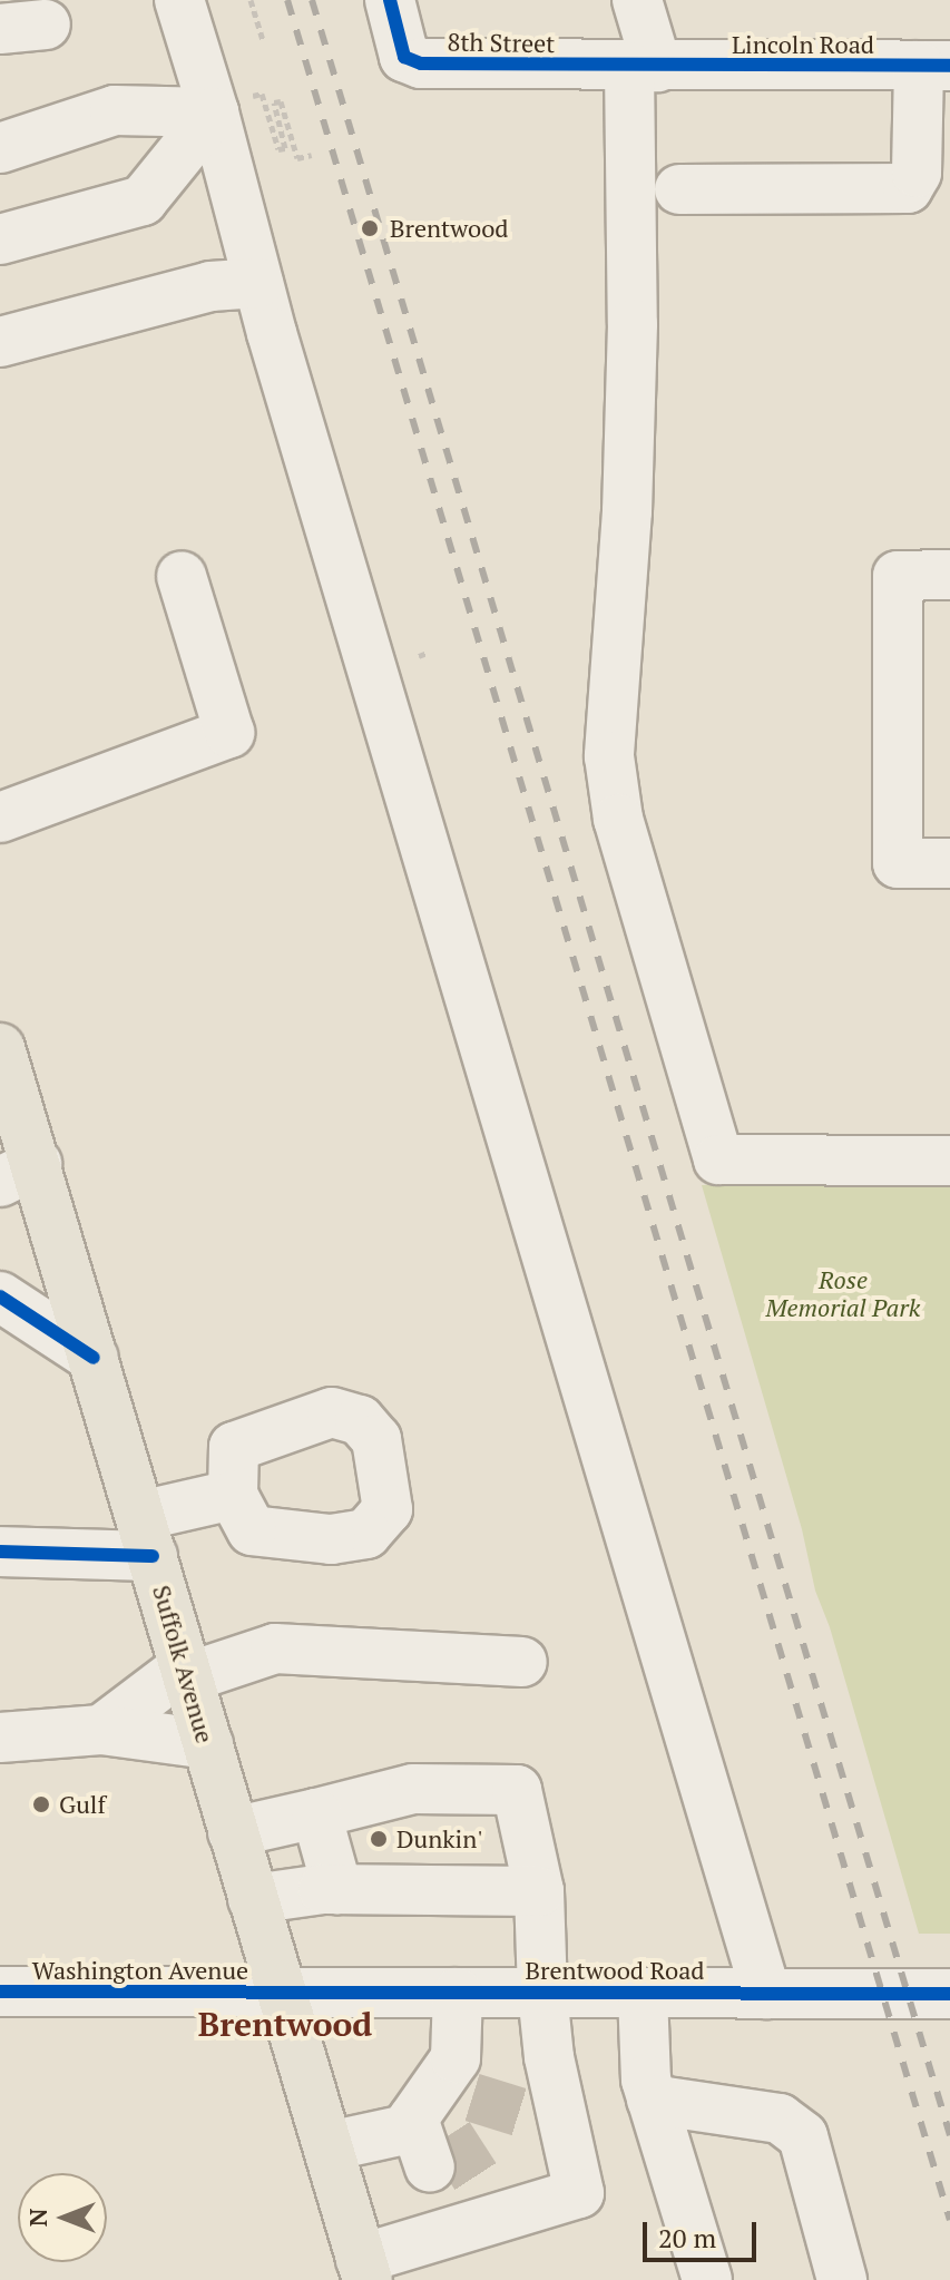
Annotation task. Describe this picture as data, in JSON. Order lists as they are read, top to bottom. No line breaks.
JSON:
{"streets":{"main road":["Suffolk Avenue"],"street":["8th Street","Lincoln Road","Washington Avenue","Brentwood Road"]},"crossings":[["8th Street","Lincoln Road"],["Suffolk Avenue","Washington Avenue"],["Suffolk Avenue","Brentwood Road"],["Washington Avenue","Brentwood Road"]],"districts":["Brentwood"],"parks":["Rose Memorial Park"],"places":["Brentwood","Gulf","Dunkin'"],"scale_bar":"20 m","north":"left"}
